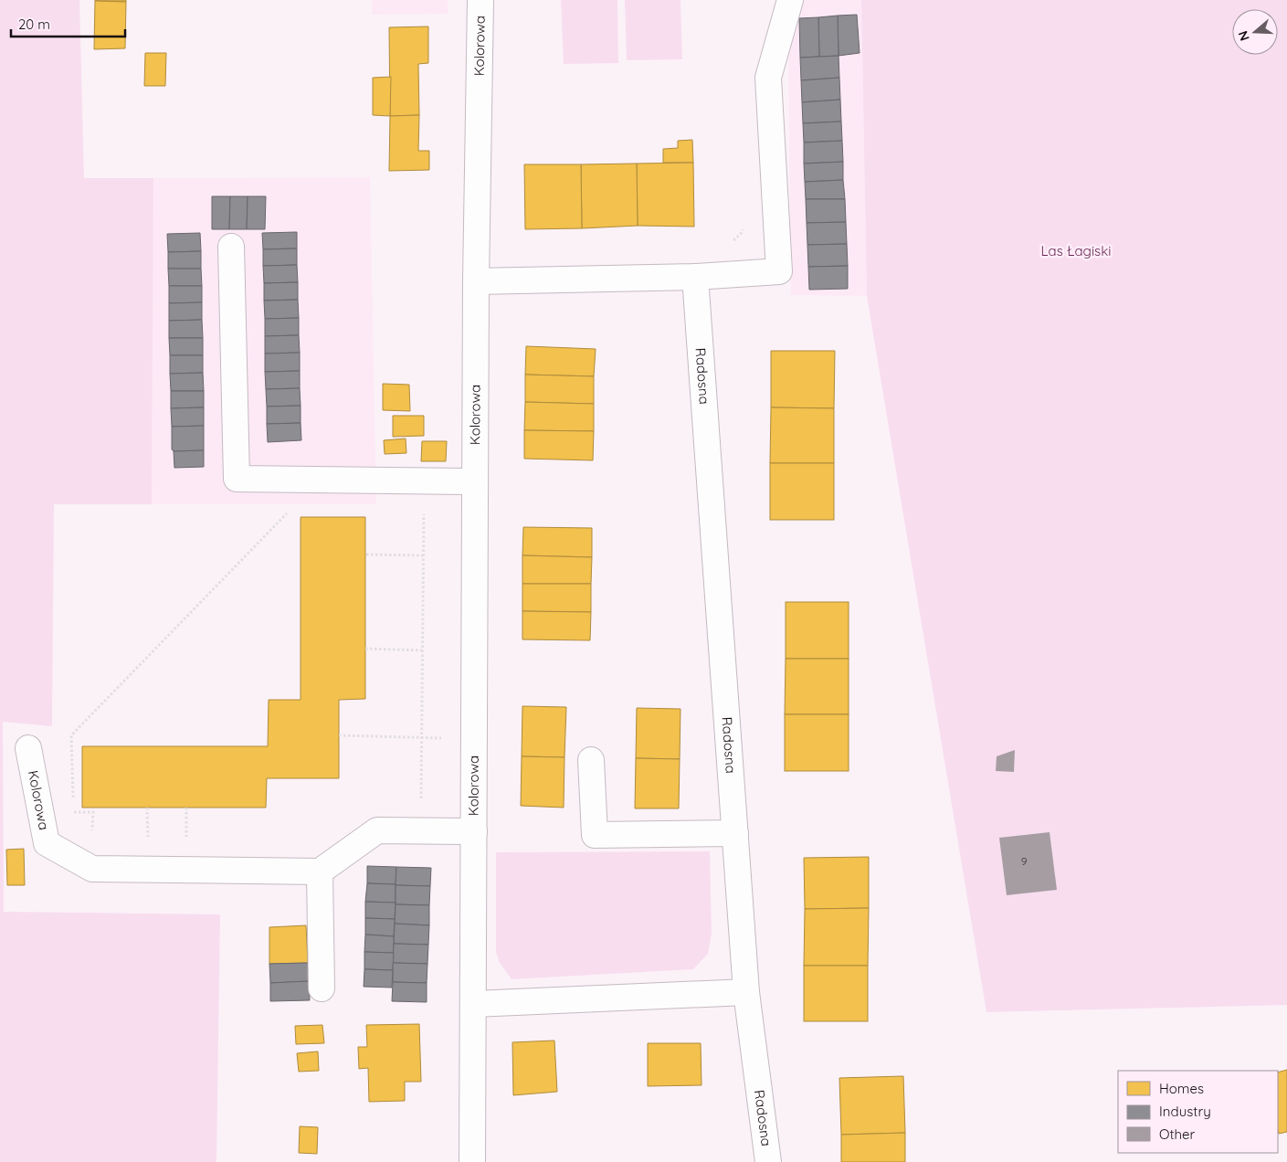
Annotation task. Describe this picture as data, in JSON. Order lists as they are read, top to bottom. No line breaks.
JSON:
{"streets":{"street":["Kolorowa","Radosna"]},"parks":["Las Łagiski"],"house_numbers":["9"],"legend":["Homes","Industry","Other"],"scale_bar":"20 m","north":"left"}
